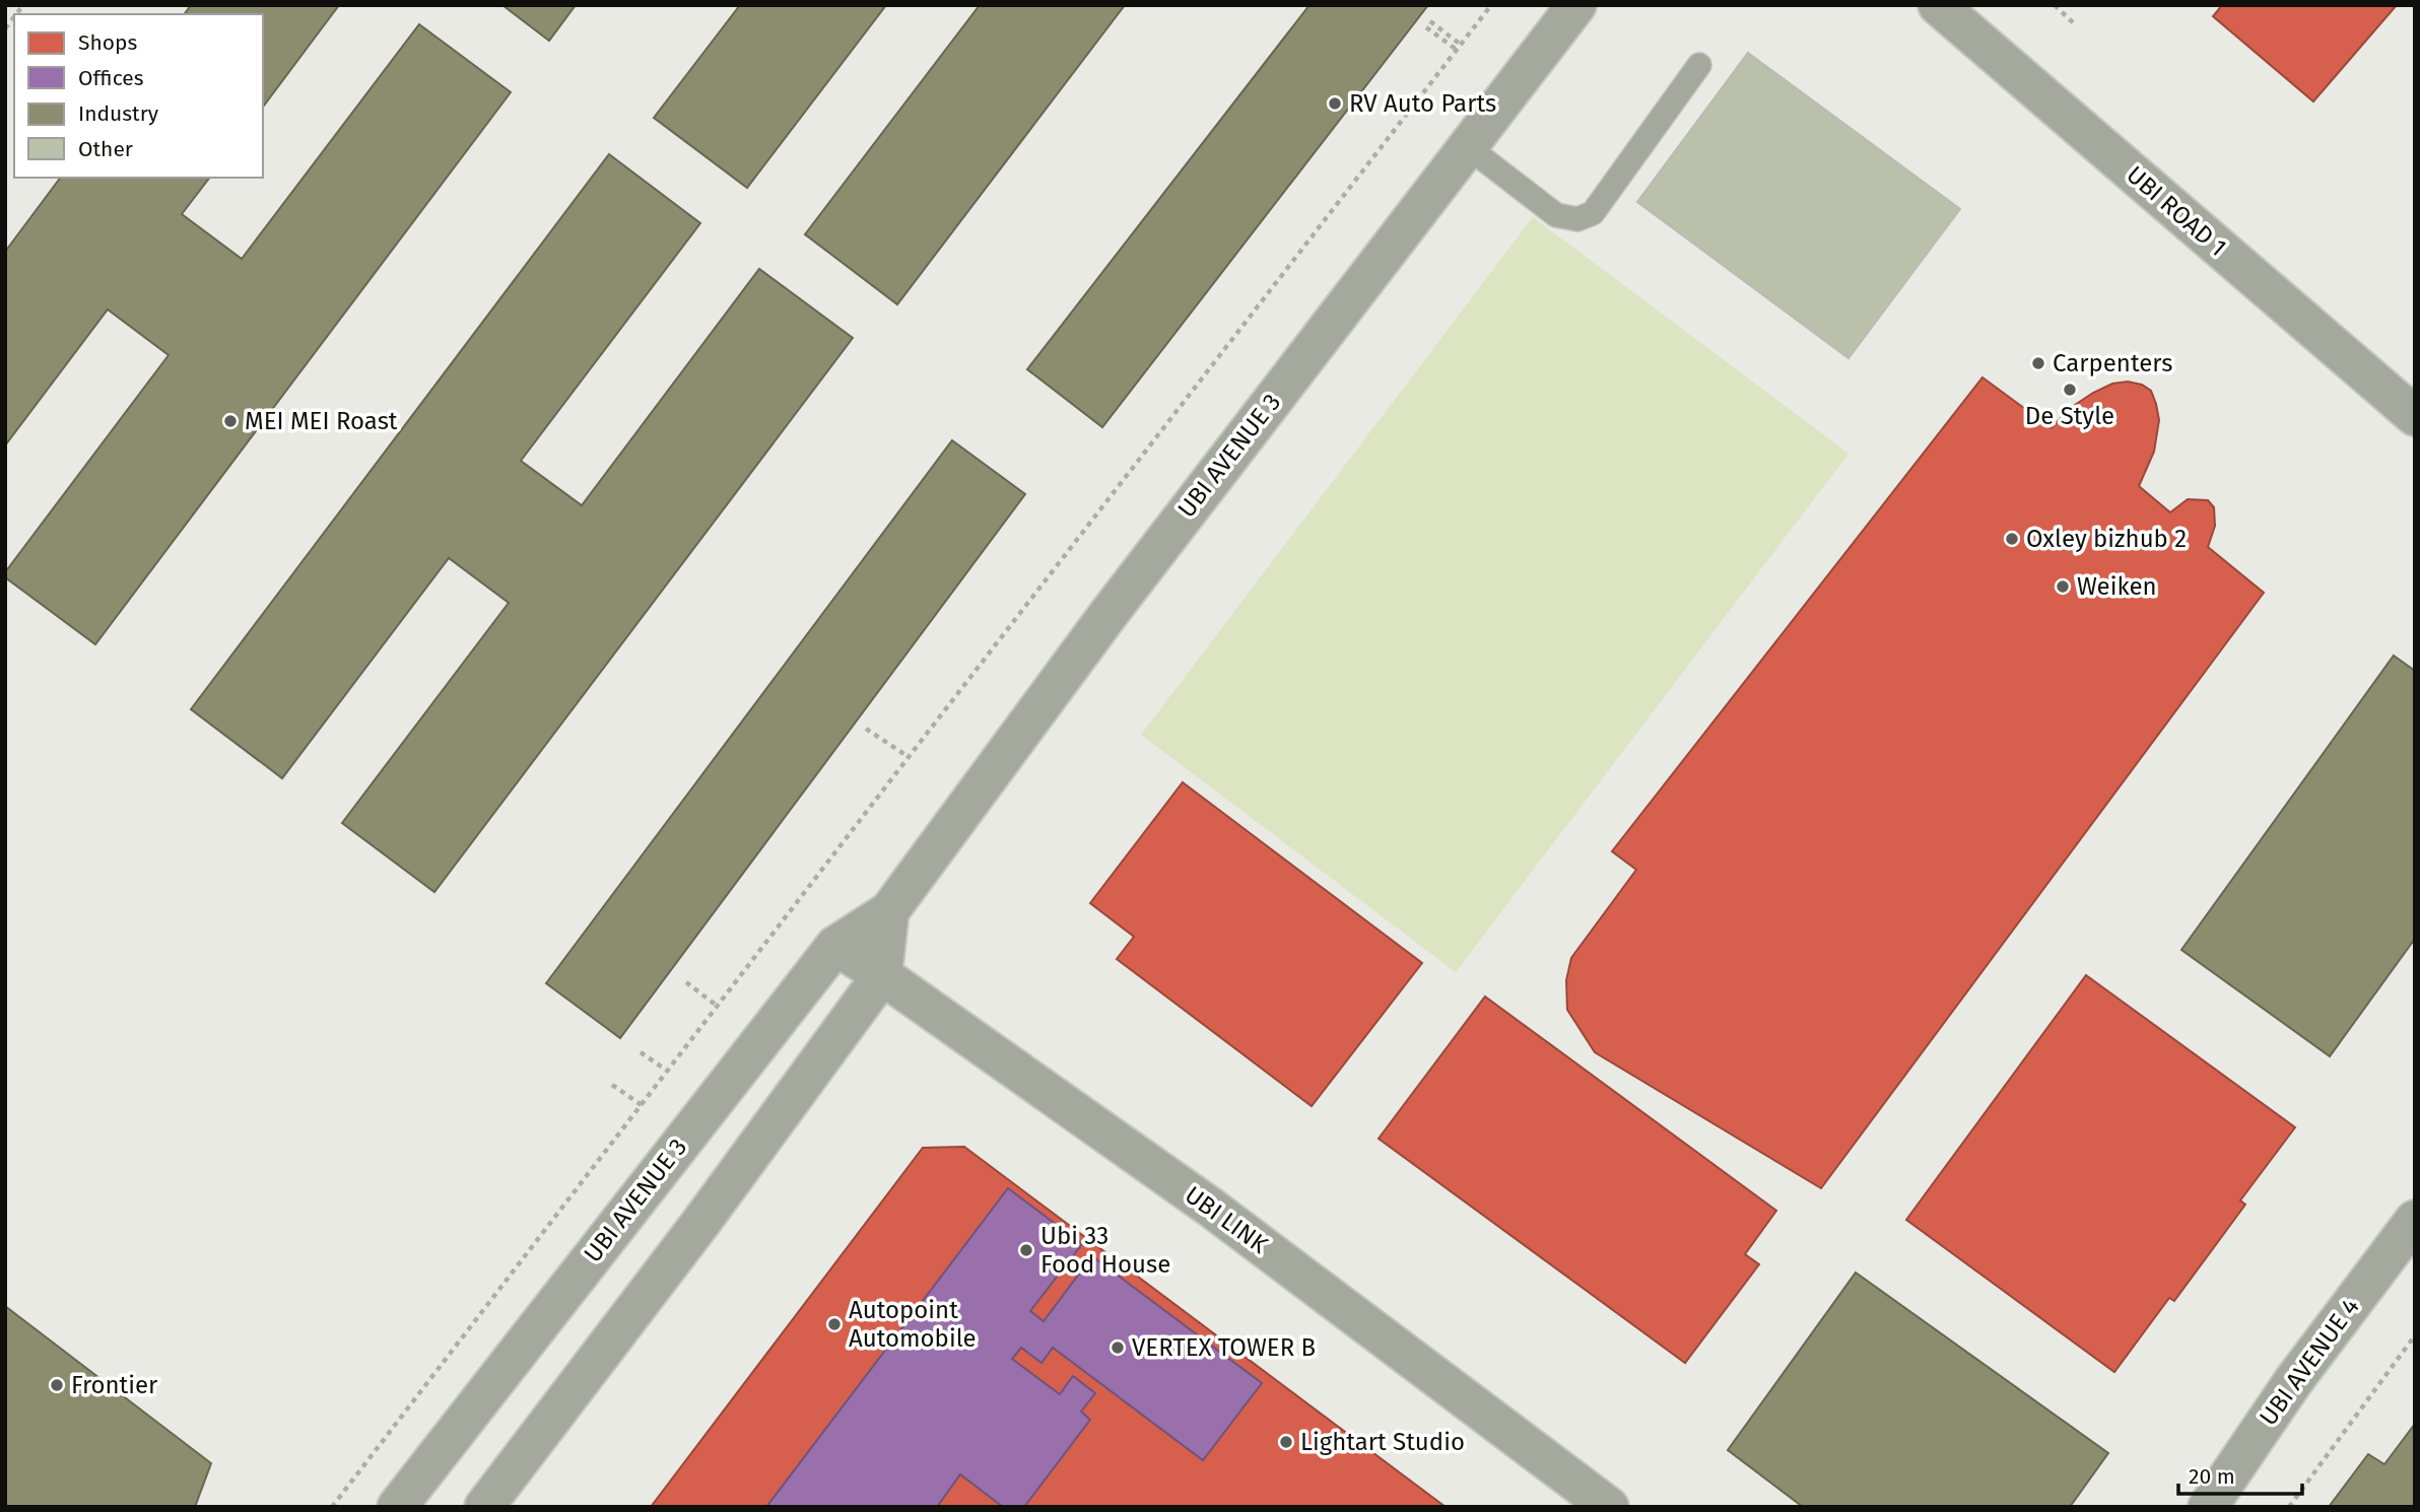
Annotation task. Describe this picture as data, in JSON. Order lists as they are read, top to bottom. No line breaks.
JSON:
{"streets":{"street":["UBI ROAD 1","UBI AVENUE 3","UBI LINK","UBI AVENUE 4"]},"crossings":[["UBI AVENUE 3","UBI LINK"]],"places":["RV Auto Parts","Carpenters","De Style","MEI MEI Roast","Oxley bizhub 2","Weiken","Ubi 33 Food House","Autopoint Automobile","VERTEX TOWER B","Frontier","Lightart Studio"],"legend":["Shops","Offices","Industry","Other"],"scale_bar":"20 m"}
